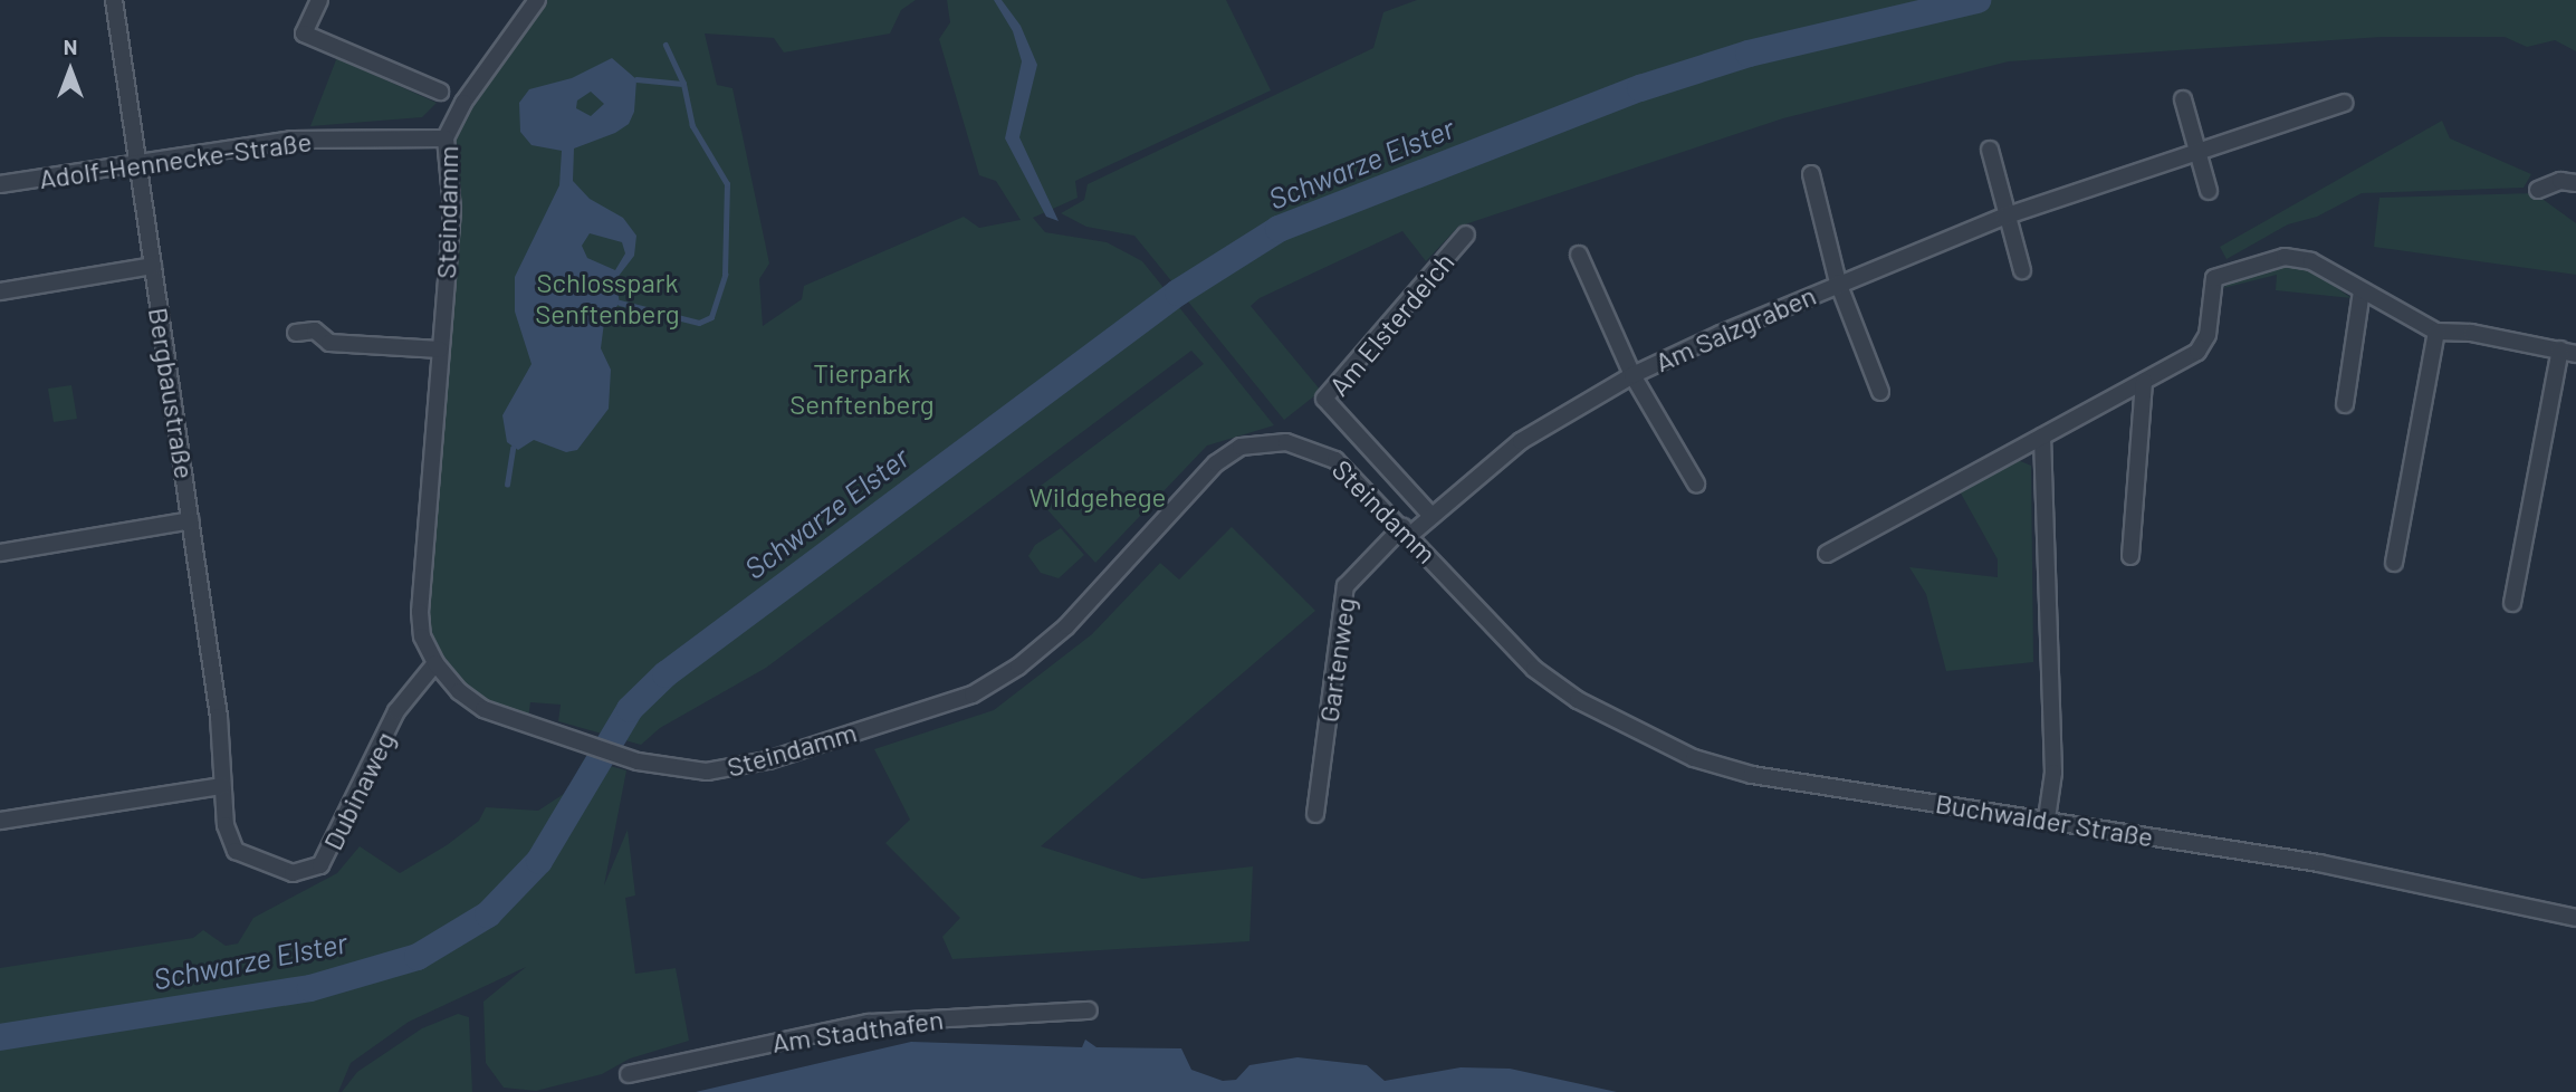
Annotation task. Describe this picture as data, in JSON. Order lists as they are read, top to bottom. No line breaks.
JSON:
{"streets":{"street":["Adolf-Hennecke-Straße","Steindamm","Am Elsterdeich","Am Salzgraben","Bergbaustraße","Gartenweg","Dubinaweg","Buchwalder Straße","Am Stadthafen"]},"crossings":[["Adolf-Hennecke-Straße","Steindamm"],["Adolf-Hennecke-Straße","Bergbaustraße"],["Steindamm","Am Salzgraben"],["Steindamm","Gartenweg"],["Steindamm","Dubinaweg"],["Steindamm","Buchwalder Straße"],["Am Elsterdeich","Am Salzgraben"],["Am Salzgraben","Gartenweg"],["Bergbaustraße","Dubinaweg"]],"water":["Schwarze Elster"],"parks":["Schlosspark Senftenberg","Tierpark Senftenberg","Wildgehege"],"north":"top"}
